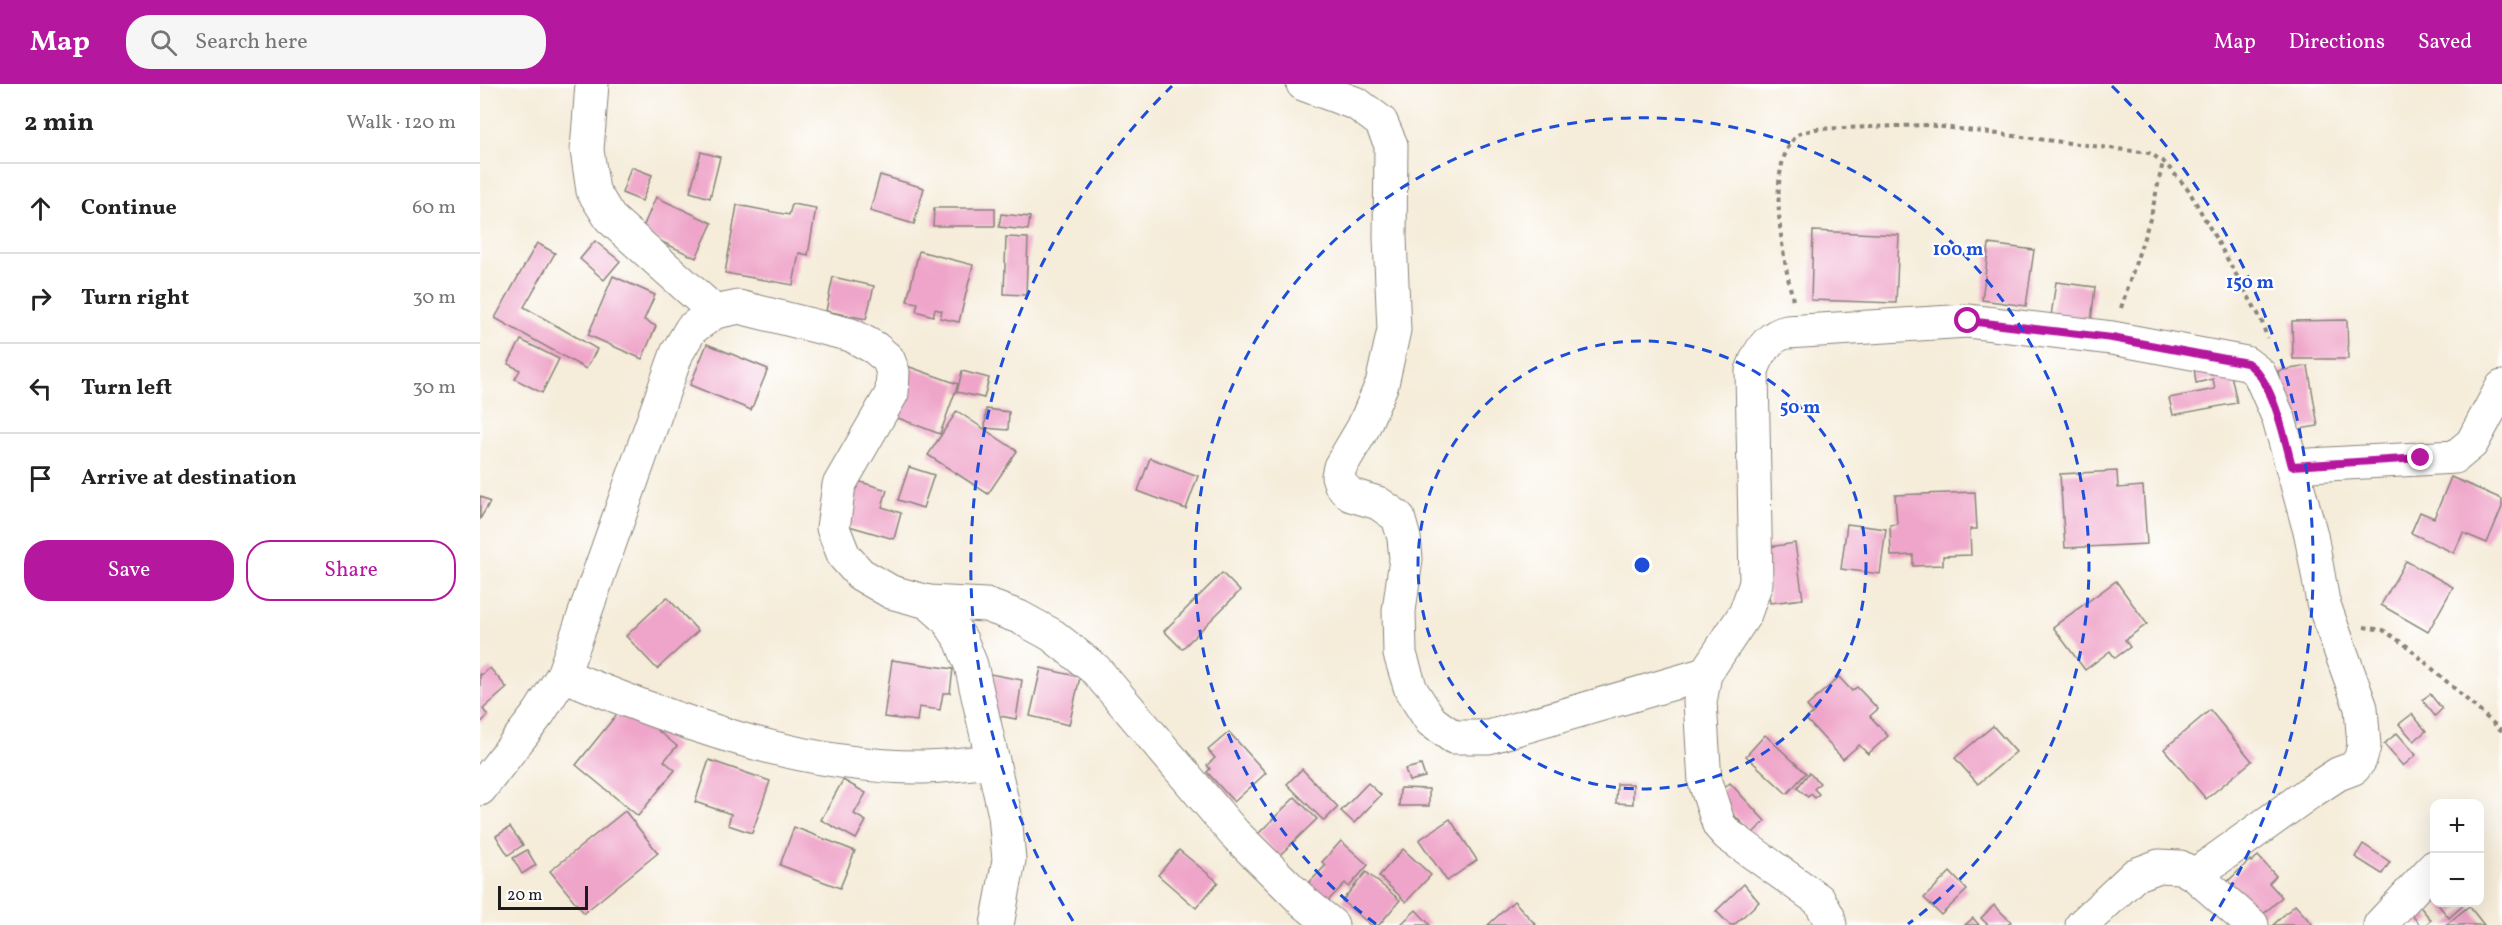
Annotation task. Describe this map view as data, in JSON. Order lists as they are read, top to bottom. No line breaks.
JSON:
{"scale_bar":"20 m","page":{"header":"Map","search":"Search here","nav":["Map","Directions","Saved"],"heading":["2 min","Walk · 120 m"],"list":[["Continue","60 m"],["Turn right","30 m"],["Turn left","30 m"],"Arrive at destination"],"buttons":["Save","Share"],"map_buttons":["+","−"],"scale":"20 m"},"rings":["100 m","150 m","50 m"]}
